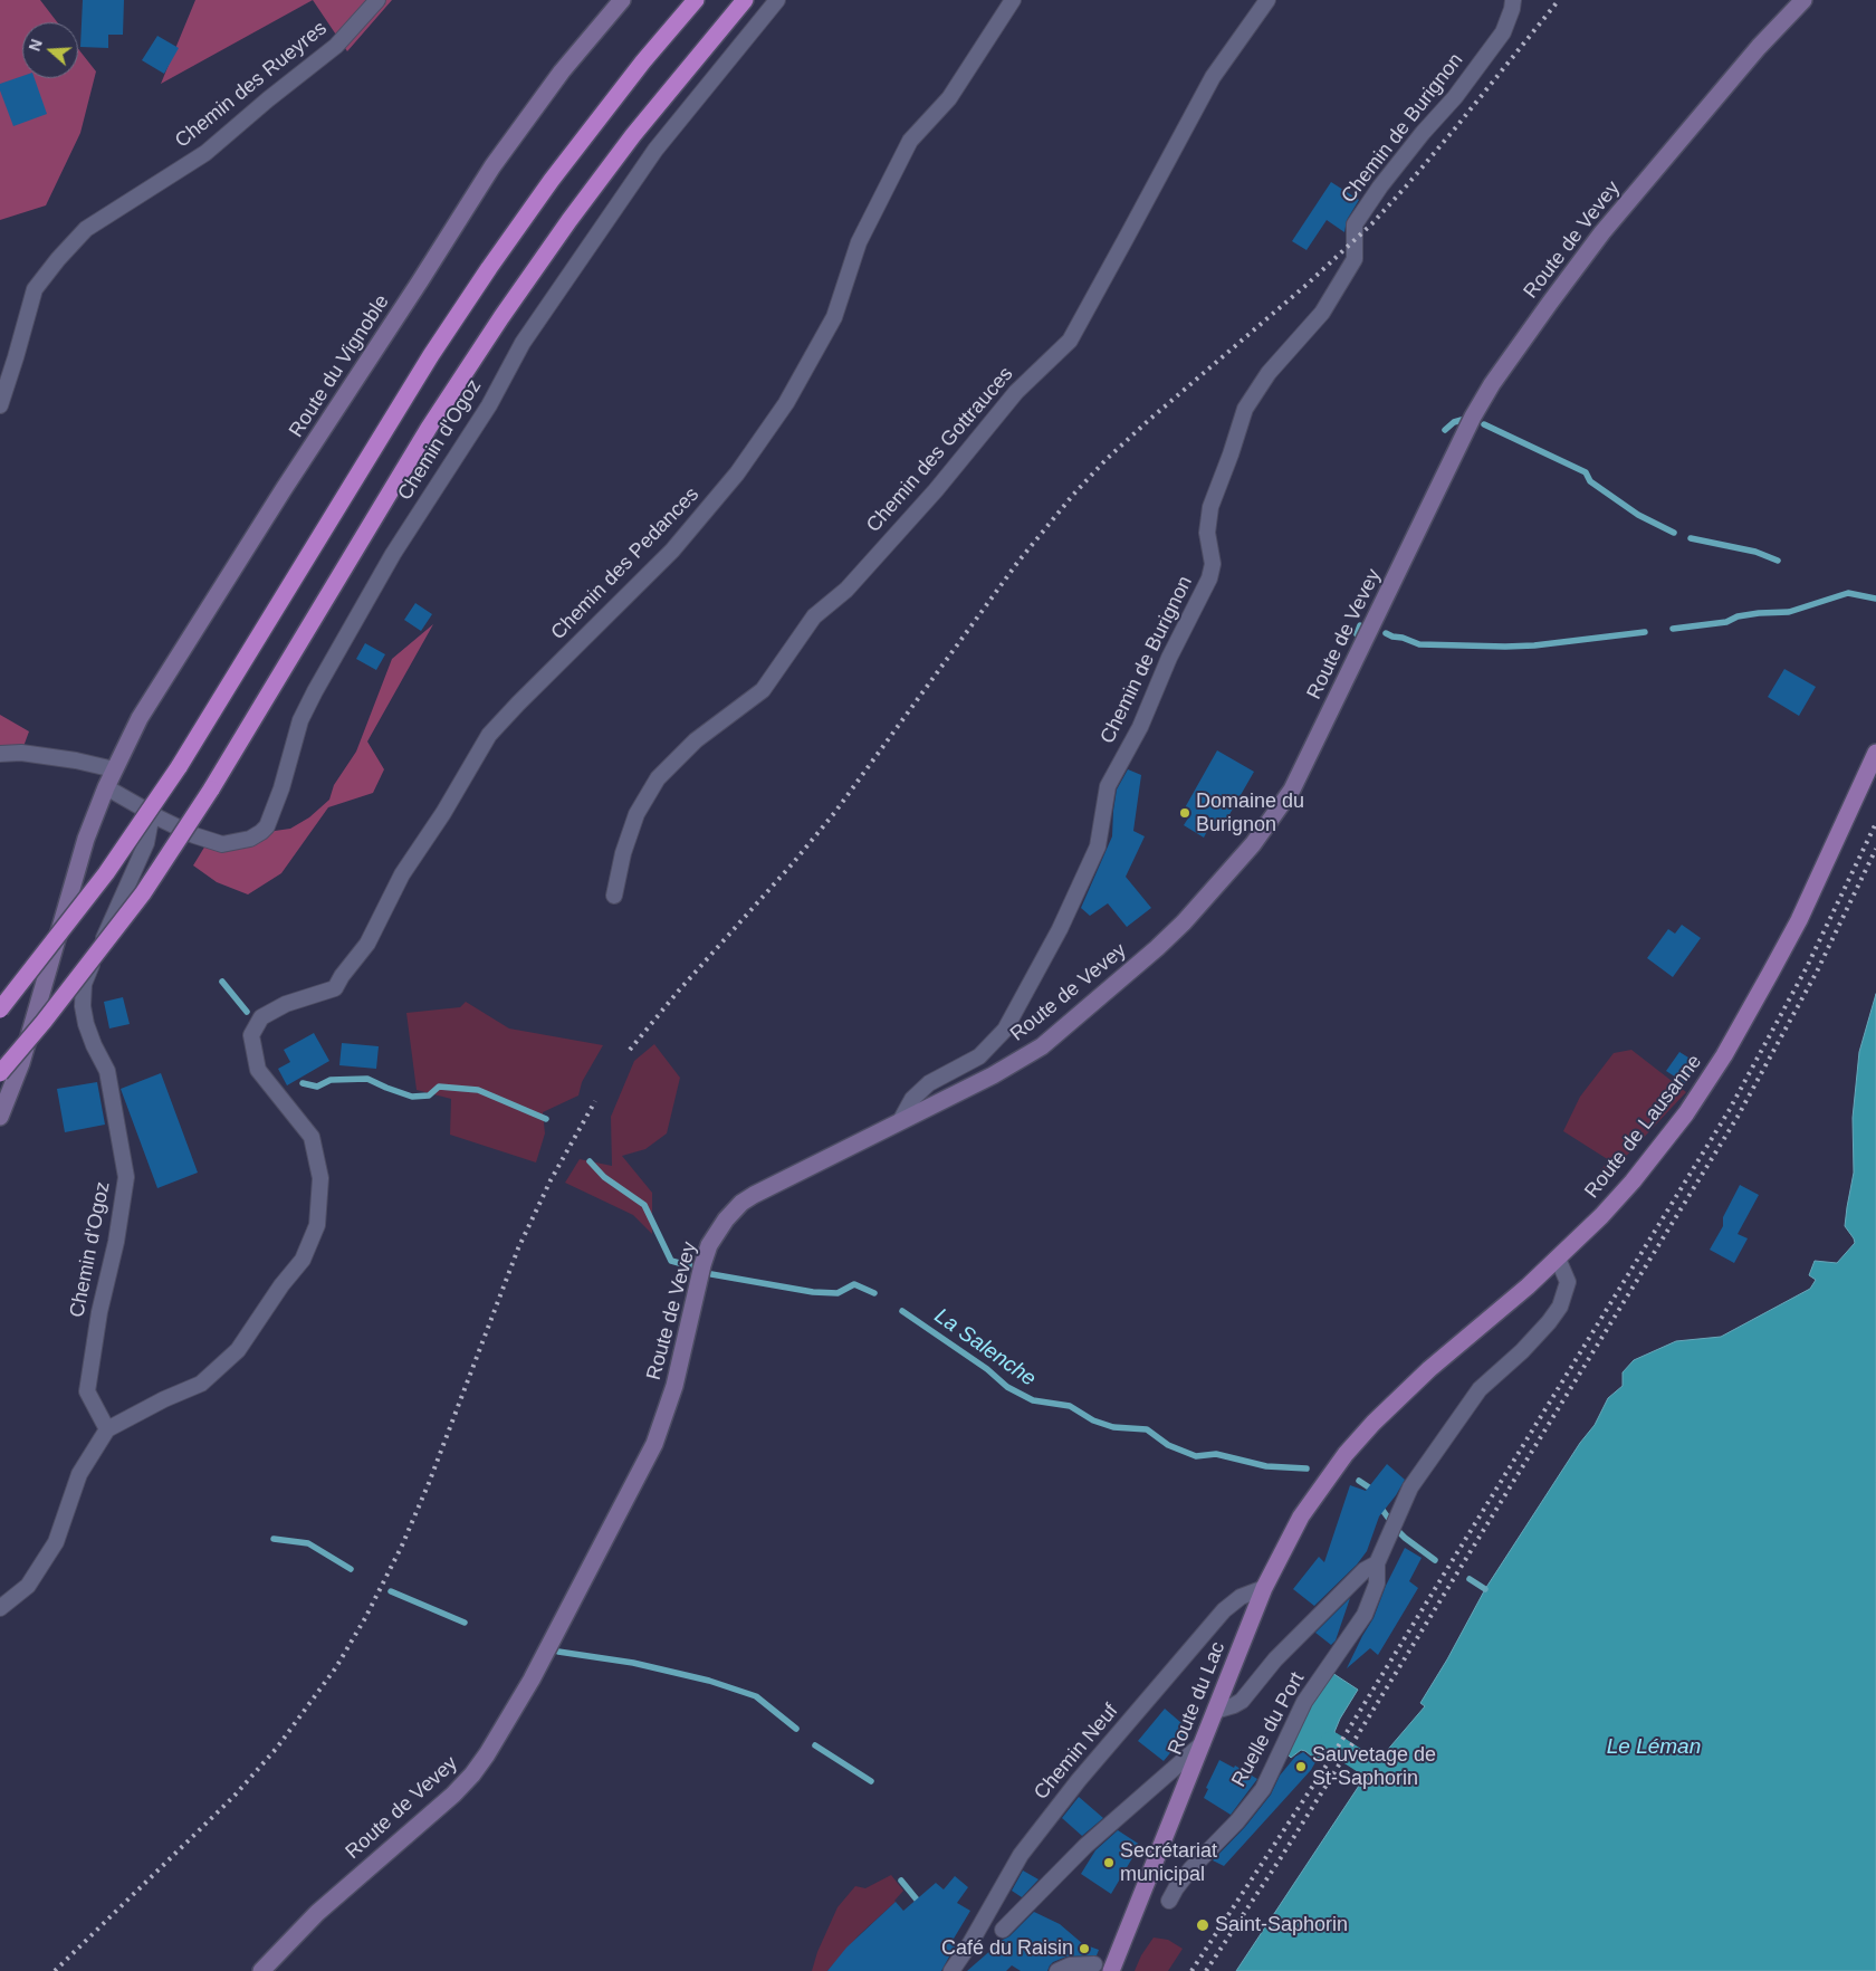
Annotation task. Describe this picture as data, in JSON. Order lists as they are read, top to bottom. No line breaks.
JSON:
{"streets":{"main road":["Route de Vevey","Route du Vignoble","Route de Lausanne","Route du Lac"],"street":["Chemin des Rueyres","Chemin de Burignon","Chemin d'Ogoz","Chemin des Gottrauces","Chemin des Pedances","Ruelle du Port","Chemin Neuf"]},"crossings":[["Chemin de Burignon","Route de Vevey"],["Route du Vignoble","Chemin d'Ogoz"],["Chemin d'Ogoz","Chemin des Pedances"],["Route de Lausanne","Route du Lac"],["Route du Lac","Chemin Neuf"]],"water":["La Salenche","Le Léman"],"places":["Domaine du Burignon","Sauvetage de St-Saphorin","Secrétariat municipal","Saint-Saphorin","Café du Raisin"],"north":"left"}
